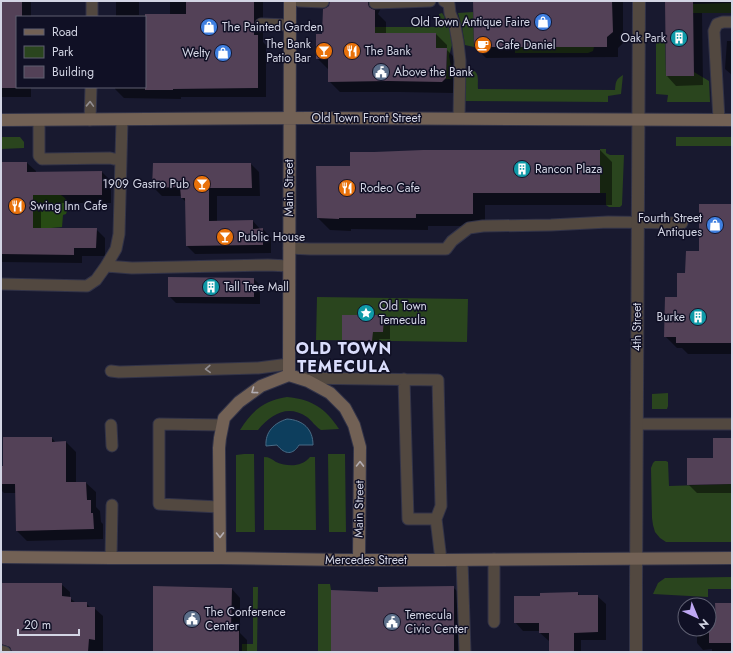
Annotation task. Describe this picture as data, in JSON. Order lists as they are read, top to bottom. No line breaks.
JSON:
{"streets":{"street":["Old Town Front Street","Main Street","4th Street","Mercedes Street"]},"crossings":[["Old Town Front Street","Main Street"],["Old Town Front Street","4th Street"],["Main Street","Mercedes Street"],["4th Street","Mercedes Street"]],"districts":["OLD TOWN TEMECULA"],"places":{"shop":["Old Town Antique Faire","The Painted Garden","Welty","Fourth Street Antiques"],"building":["Oak Park","Rancon Plaza","Tall Tree Mall","Burke"],"cafe":["Cafe Daniel"],"bar":["The Bank Patio Bar","1909 Gastro Pub","Public House"],"restaurant":["The Bank","Rodeo Cafe","Swing Inn Cafe"],"public building":["Above the Bank","The Conference Center","Temecula Civic Center"],"place":["Old Town Temecula"]},"legend":["Road","Park","Building"],"scale_bar":"20 m","north":"bottom right"}
